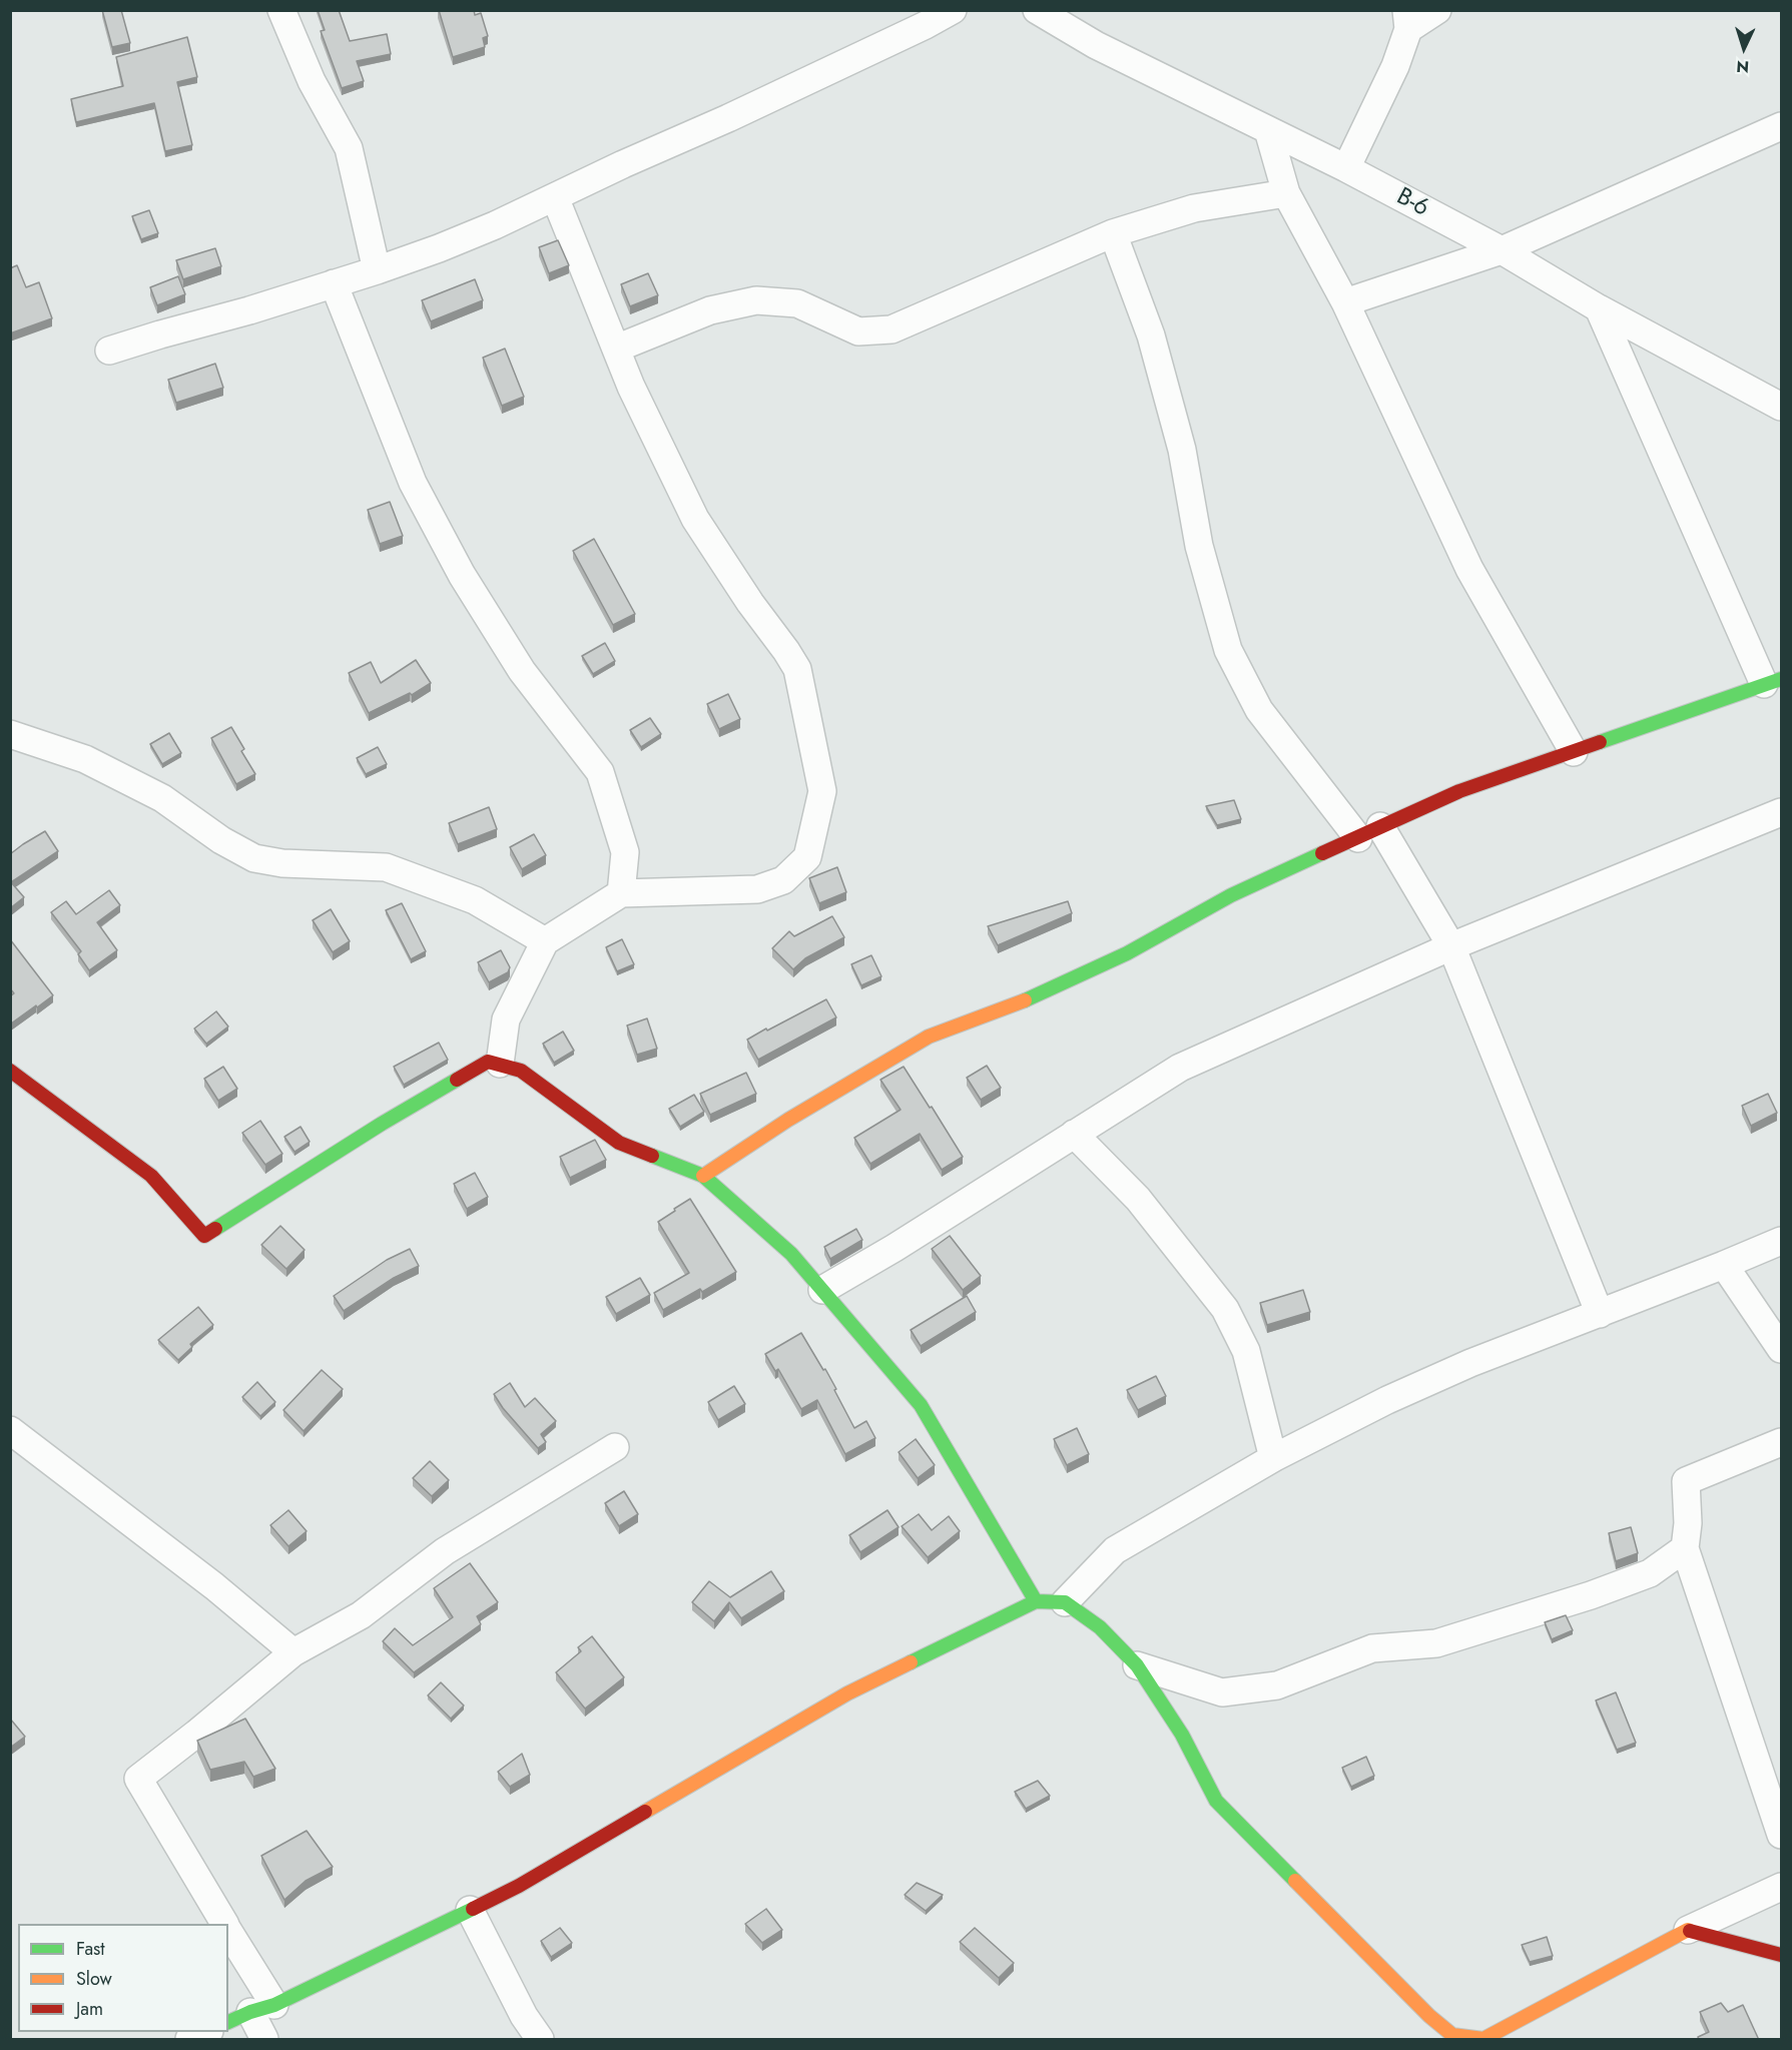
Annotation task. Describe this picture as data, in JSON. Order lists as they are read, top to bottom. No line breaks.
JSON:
{"streets":{"street":["B-6"]},"legend":["Fast","Slow","Jam"],"north":"bottom"}
